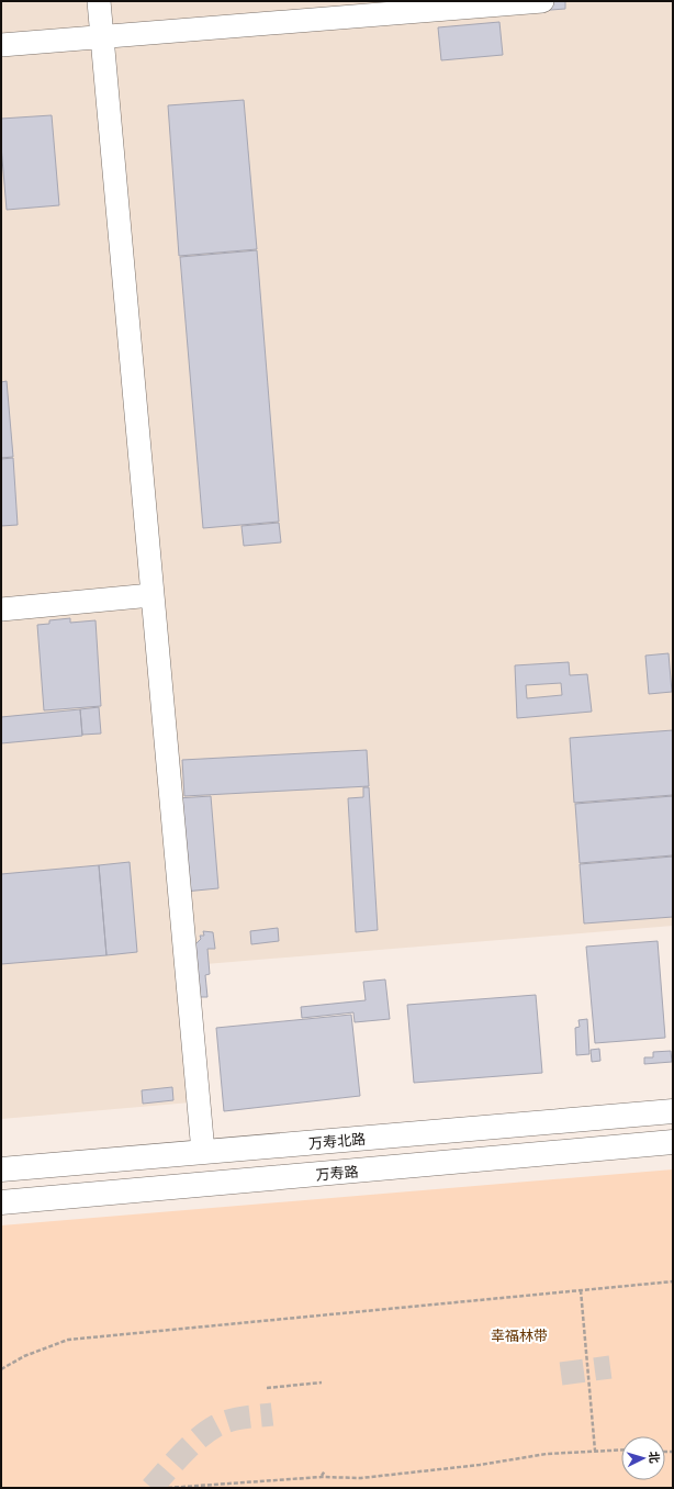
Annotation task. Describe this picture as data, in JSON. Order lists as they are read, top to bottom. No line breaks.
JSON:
{"streets":{"main road":["万寿北路","万寿路"]},"parks":["幸福林带"],"north":"right"}
